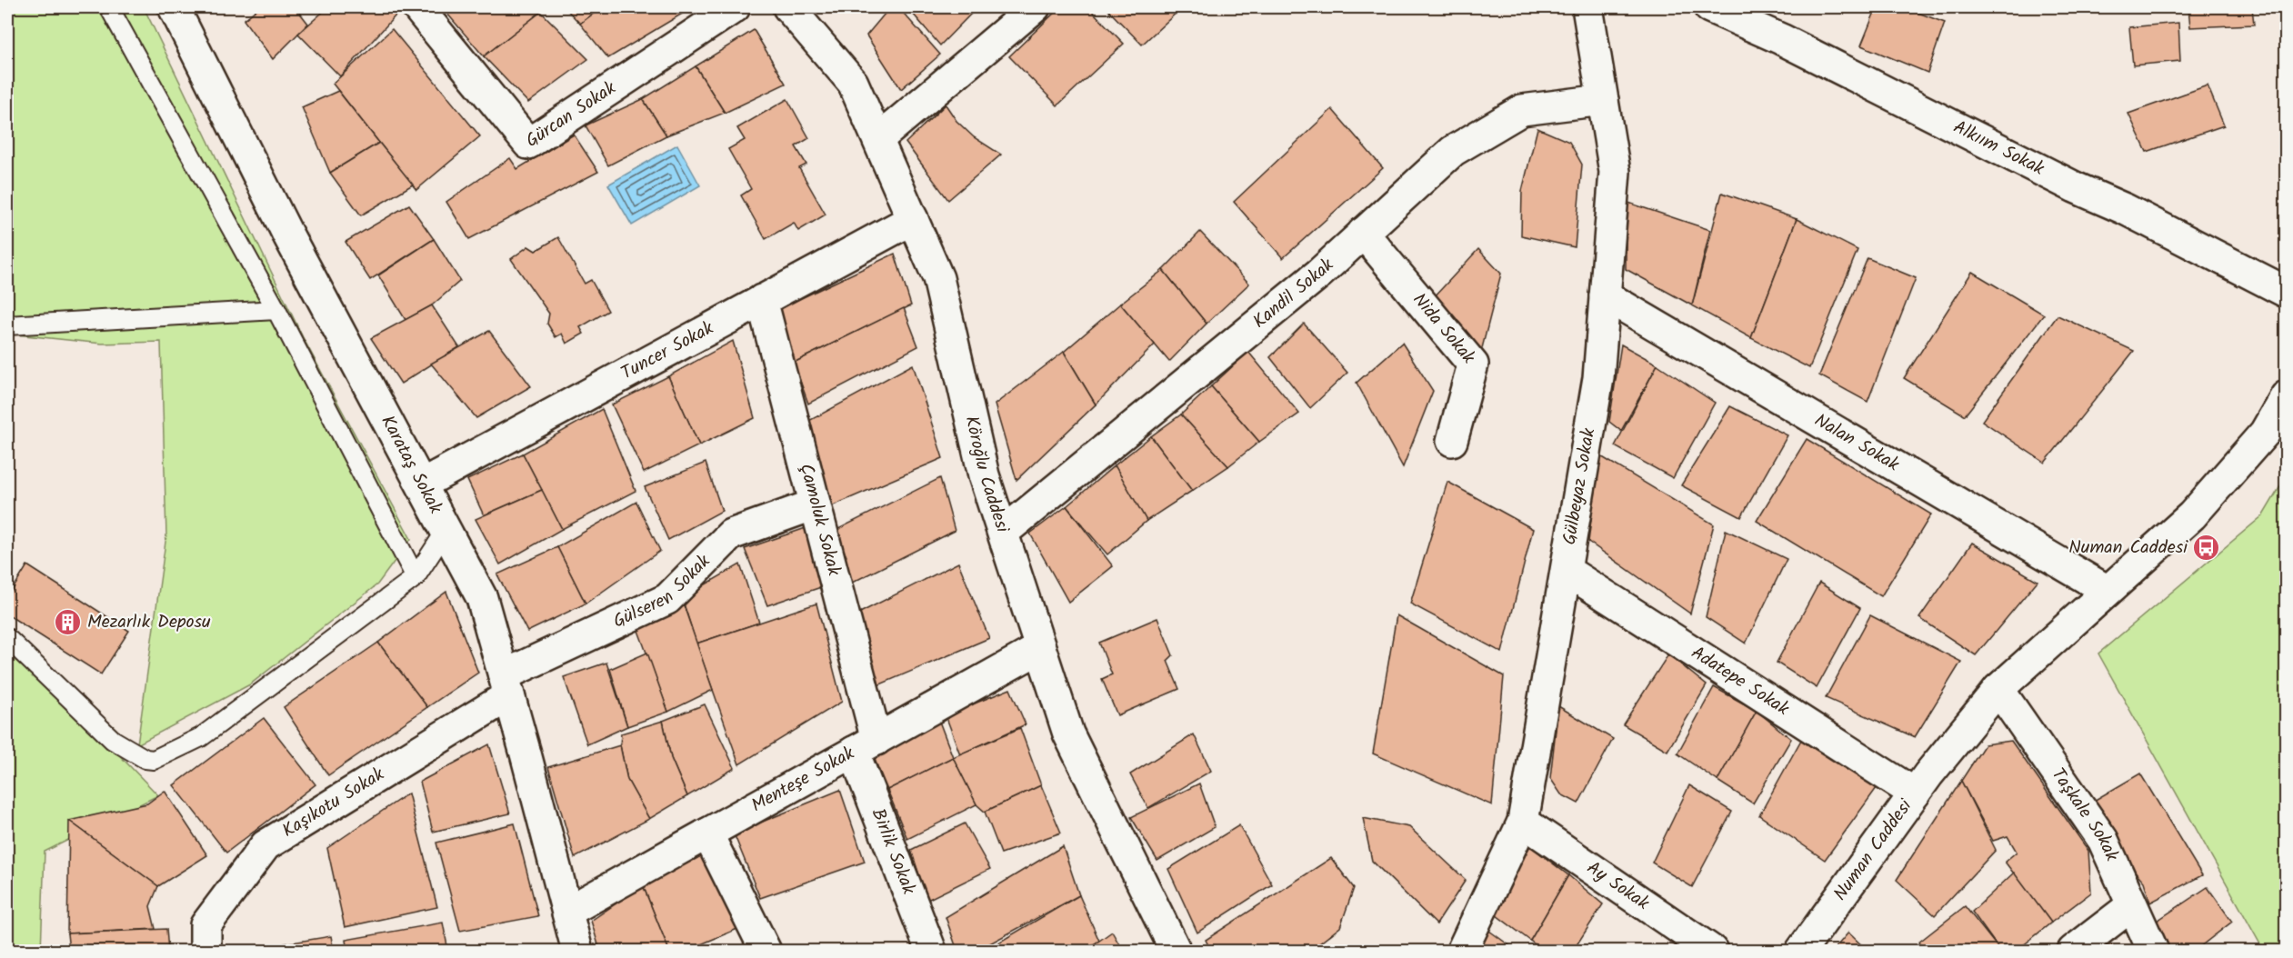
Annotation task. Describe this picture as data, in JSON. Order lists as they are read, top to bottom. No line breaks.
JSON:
{"streets":{"street":["Gürcan Sokak","Alkıım Sokak","Kandil Sokak","Nida Sokak","Tuncer Sokak","Nalan Sokak","Karataş Sokak","Köroğlu Caddesi","Gülbeyaz Sokak","Çamoluk Sokak","Gülseren Sokak","Adatepe Sokak","Menteşe Sokak","Kaşıkotu Sokak","Taşkale Sokak","Numan Caddesi","Birlik Sokak","Ay Sokak"]},"crossings":[["Kandil Sokak","Nida Sokak"],["Kandil Sokak","Köroğlu Caddesi"],["Kandil Sokak","Gülbeyaz Sokak"],["Tuncer Sokak","Karataş Sokak"],["Tuncer Sokak","Köroğlu Caddesi"],["Tuncer Sokak","Çamoluk Sokak"],["Nalan Sokak","Gülbeyaz Sokak"],["Nalan Sokak","Numan Caddesi"],["Karataş Sokak","Gülseren Sokak"],["Karataş Sokak","Menteşe Sokak"],["Karataş Sokak","Kaşıkotu Sokak"],["Köroğlu Caddesi","Menteşe Sokak"],["Gülbeyaz Sokak","Adatepe Sokak"],["Gülbeyaz Sokak","Ay Sokak"],["Çamoluk Sokak","Gülseren Sokak"],["Çamoluk Sokak","Menteşe Sokak"],["Çamoluk Sokak","Birlik Sokak"],["Gülseren Sokak","Kaşıkotu Sokak"],["Adatepe Sokak","Numan Caddesi"],["Menteşe Sokak","Birlik Sokak"],["Taşkale Sokak","Numan Caddesi"]],"places":{"bus stop":["Numan Caddesi"],"building":["Mezarlık Deposu"]}}
